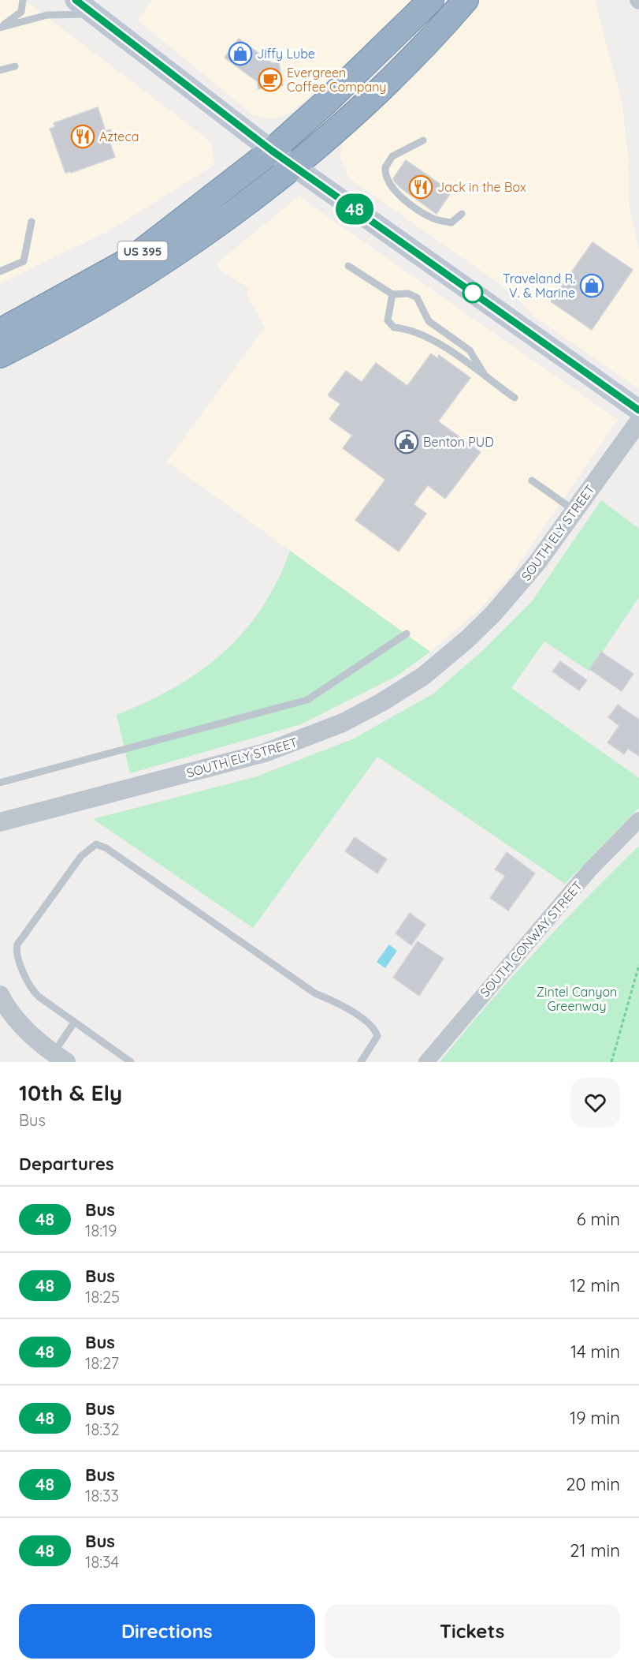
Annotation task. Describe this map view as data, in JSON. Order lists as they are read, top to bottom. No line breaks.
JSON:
{"streets":{"highway":["US 395"],"street":["SOUTH ELY STREET","SOUTH CONWAY STREET"]},"parks":["Zintel Canyon Greenway"],"places":{"shop":["Jiffy Lube","Traveland R. V. & Marine"],"cafe":["Evergreen Coffee Company"],"restaurant":["Azteca","Jack in the Box"],"public building":["Benton PUD"]},"lines":["bus line 48"],"page":{"on_map":"48","heading":[["10th & Ely","Bus"],"Departures"],"list":[{"mark":"48","name":"Bus","note":"18:19","value":"6 min"},{"mark":"48","name":"Bus","note":"18:25","value":"12 min"},{"mark":"48","name":"Bus","note":"18:27","value":"14 min"},{"mark":"48","name":"Bus","note":"18:32","value":"19 min"},{"mark":"48","name":"Bus","note":"18:33","value":"20 min"},{"mark":"48","name":"Bus","note":"18:34","value":"21 min"}],"buttons":["Directions","Tickets"]}}
